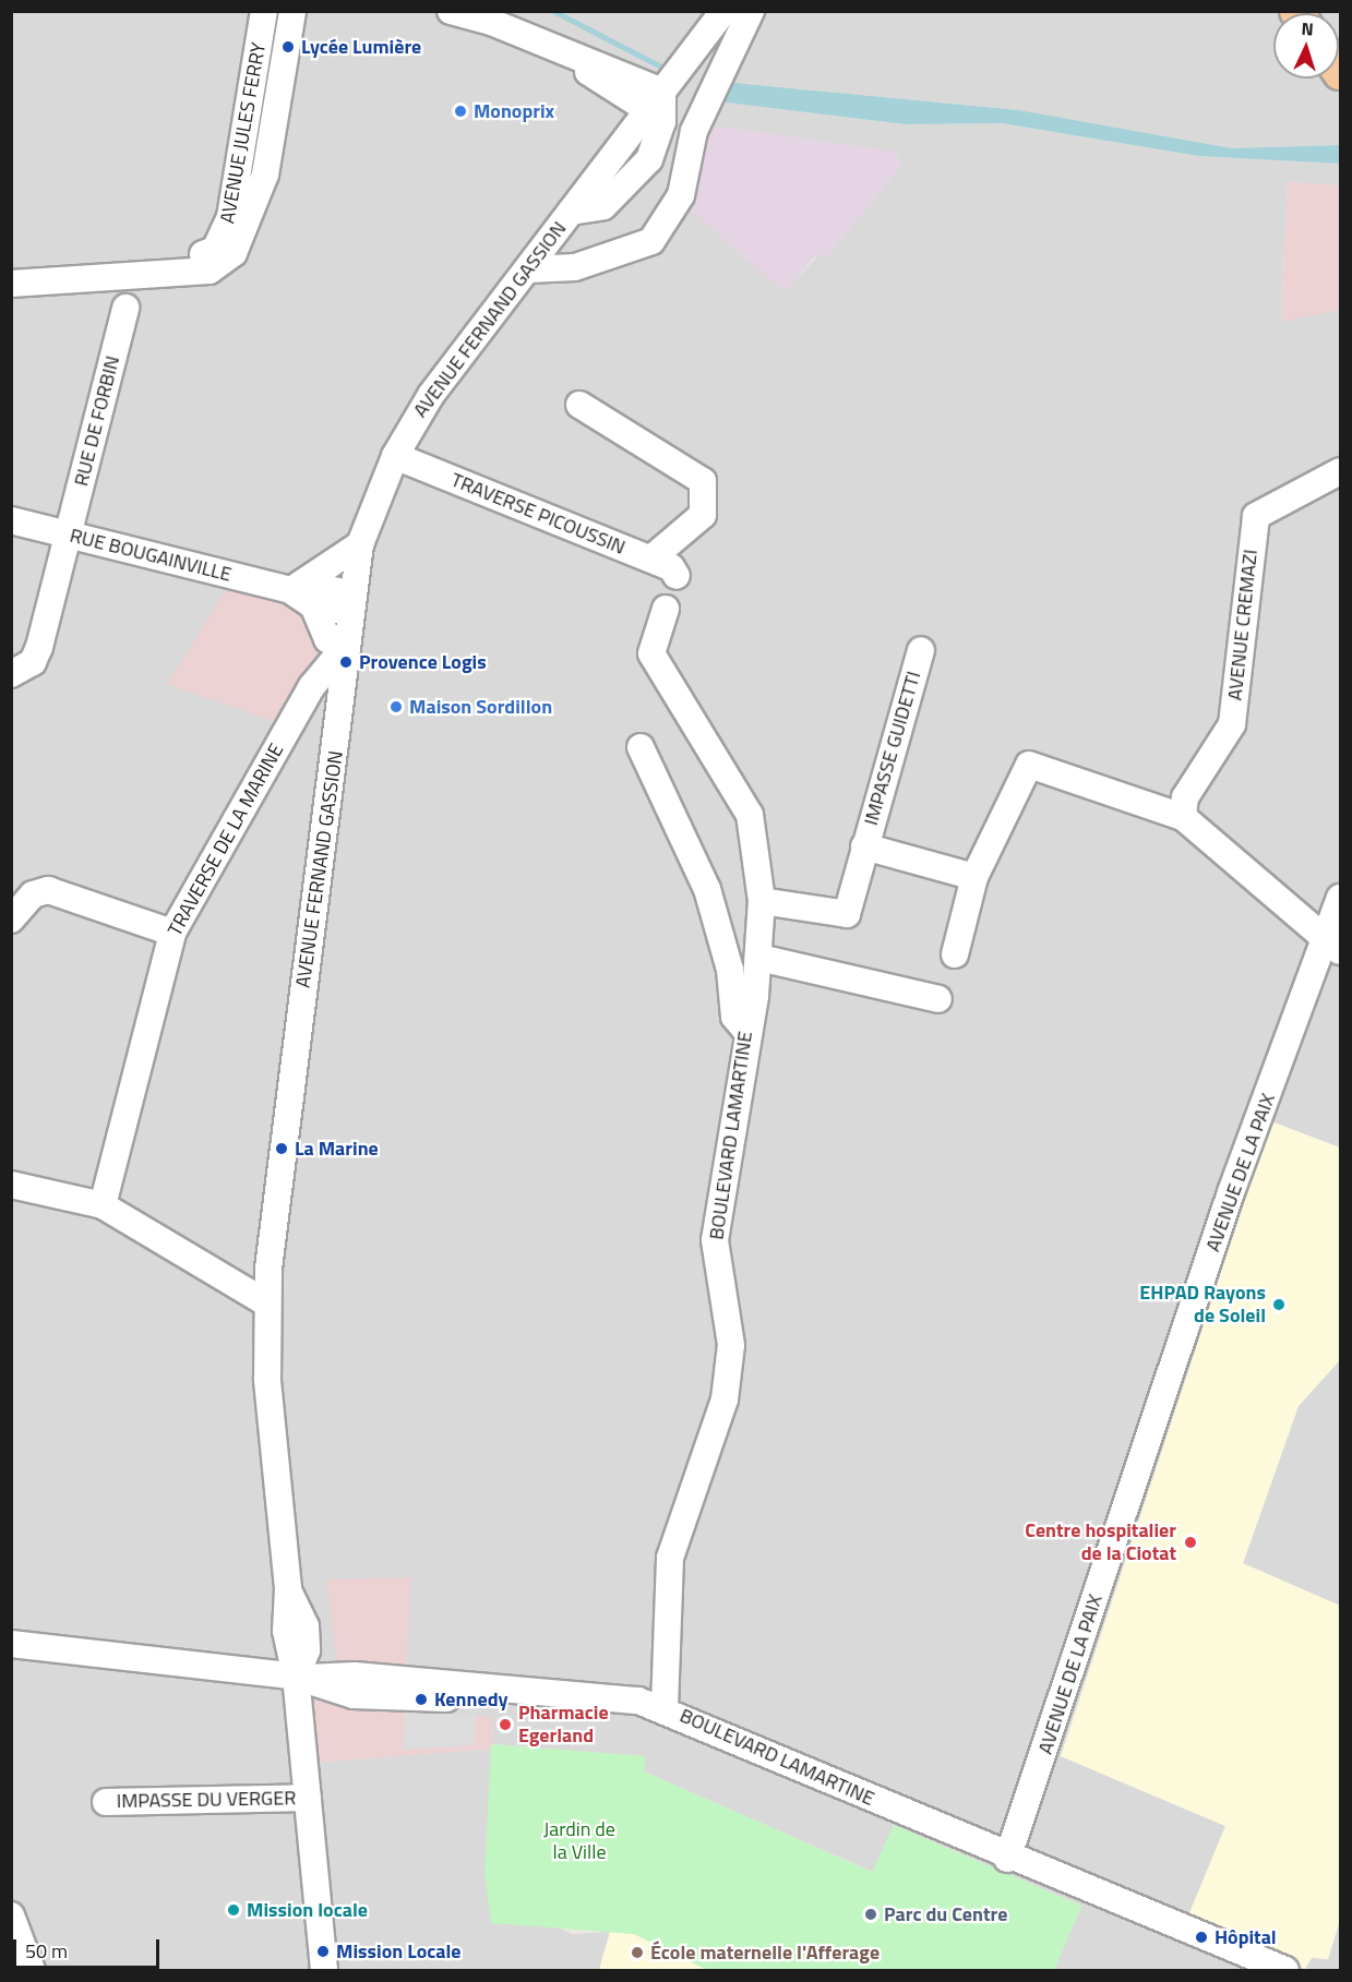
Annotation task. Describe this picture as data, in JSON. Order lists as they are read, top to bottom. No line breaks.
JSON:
{"streets":{"street":["AVENUE JULES FERRY","AVENUE FERNAND GASSION","RUE DE FORBIN","TRAVERSE PICOUSSIN","RUE BOUGAINVILLE","AVENUE CREMAZI","IMPASSE GUIDETTI","TRAVERSE DE LA MARINE","BOULEVARD LAMARTINE","AVENUE DE LA PAIX","IMPASSE DU VERGER"]},"crossings":[["AVENUE FERNAND GASSION","TRAVERSE PICOUSSIN"],["AVENUE FERNAND GASSION","RUE BOUGAINVILLE"],["AVENUE FERNAND GASSION","TRAVERSE DE LA MARINE"],["AVENUE FERNAND GASSION","IMPASSE DU VERGER"],["RUE DE FORBIN","RUE BOUGAINVILLE"],["IMPASSE GUIDETTI","BOULEVARD LAMARTINE"],["BOULEVARD LAMARTINE","AVENUE DE LA PAIX"]],"parks":["Jardin de la Ville"],"places":["Lycée Lumière","Monoprix","Provence Logis","Maison Sordillon","La Marine","EHPAD Rayons de Soleil","Centre hospitalier de la Ciotat","Kennedy","Pharmacie Egerland","Mission locale","Parc du Centre","Hôpital","Mission Locale","École maternelle l'Afferage"],"scale_bar":"50 m","north":"top"}
